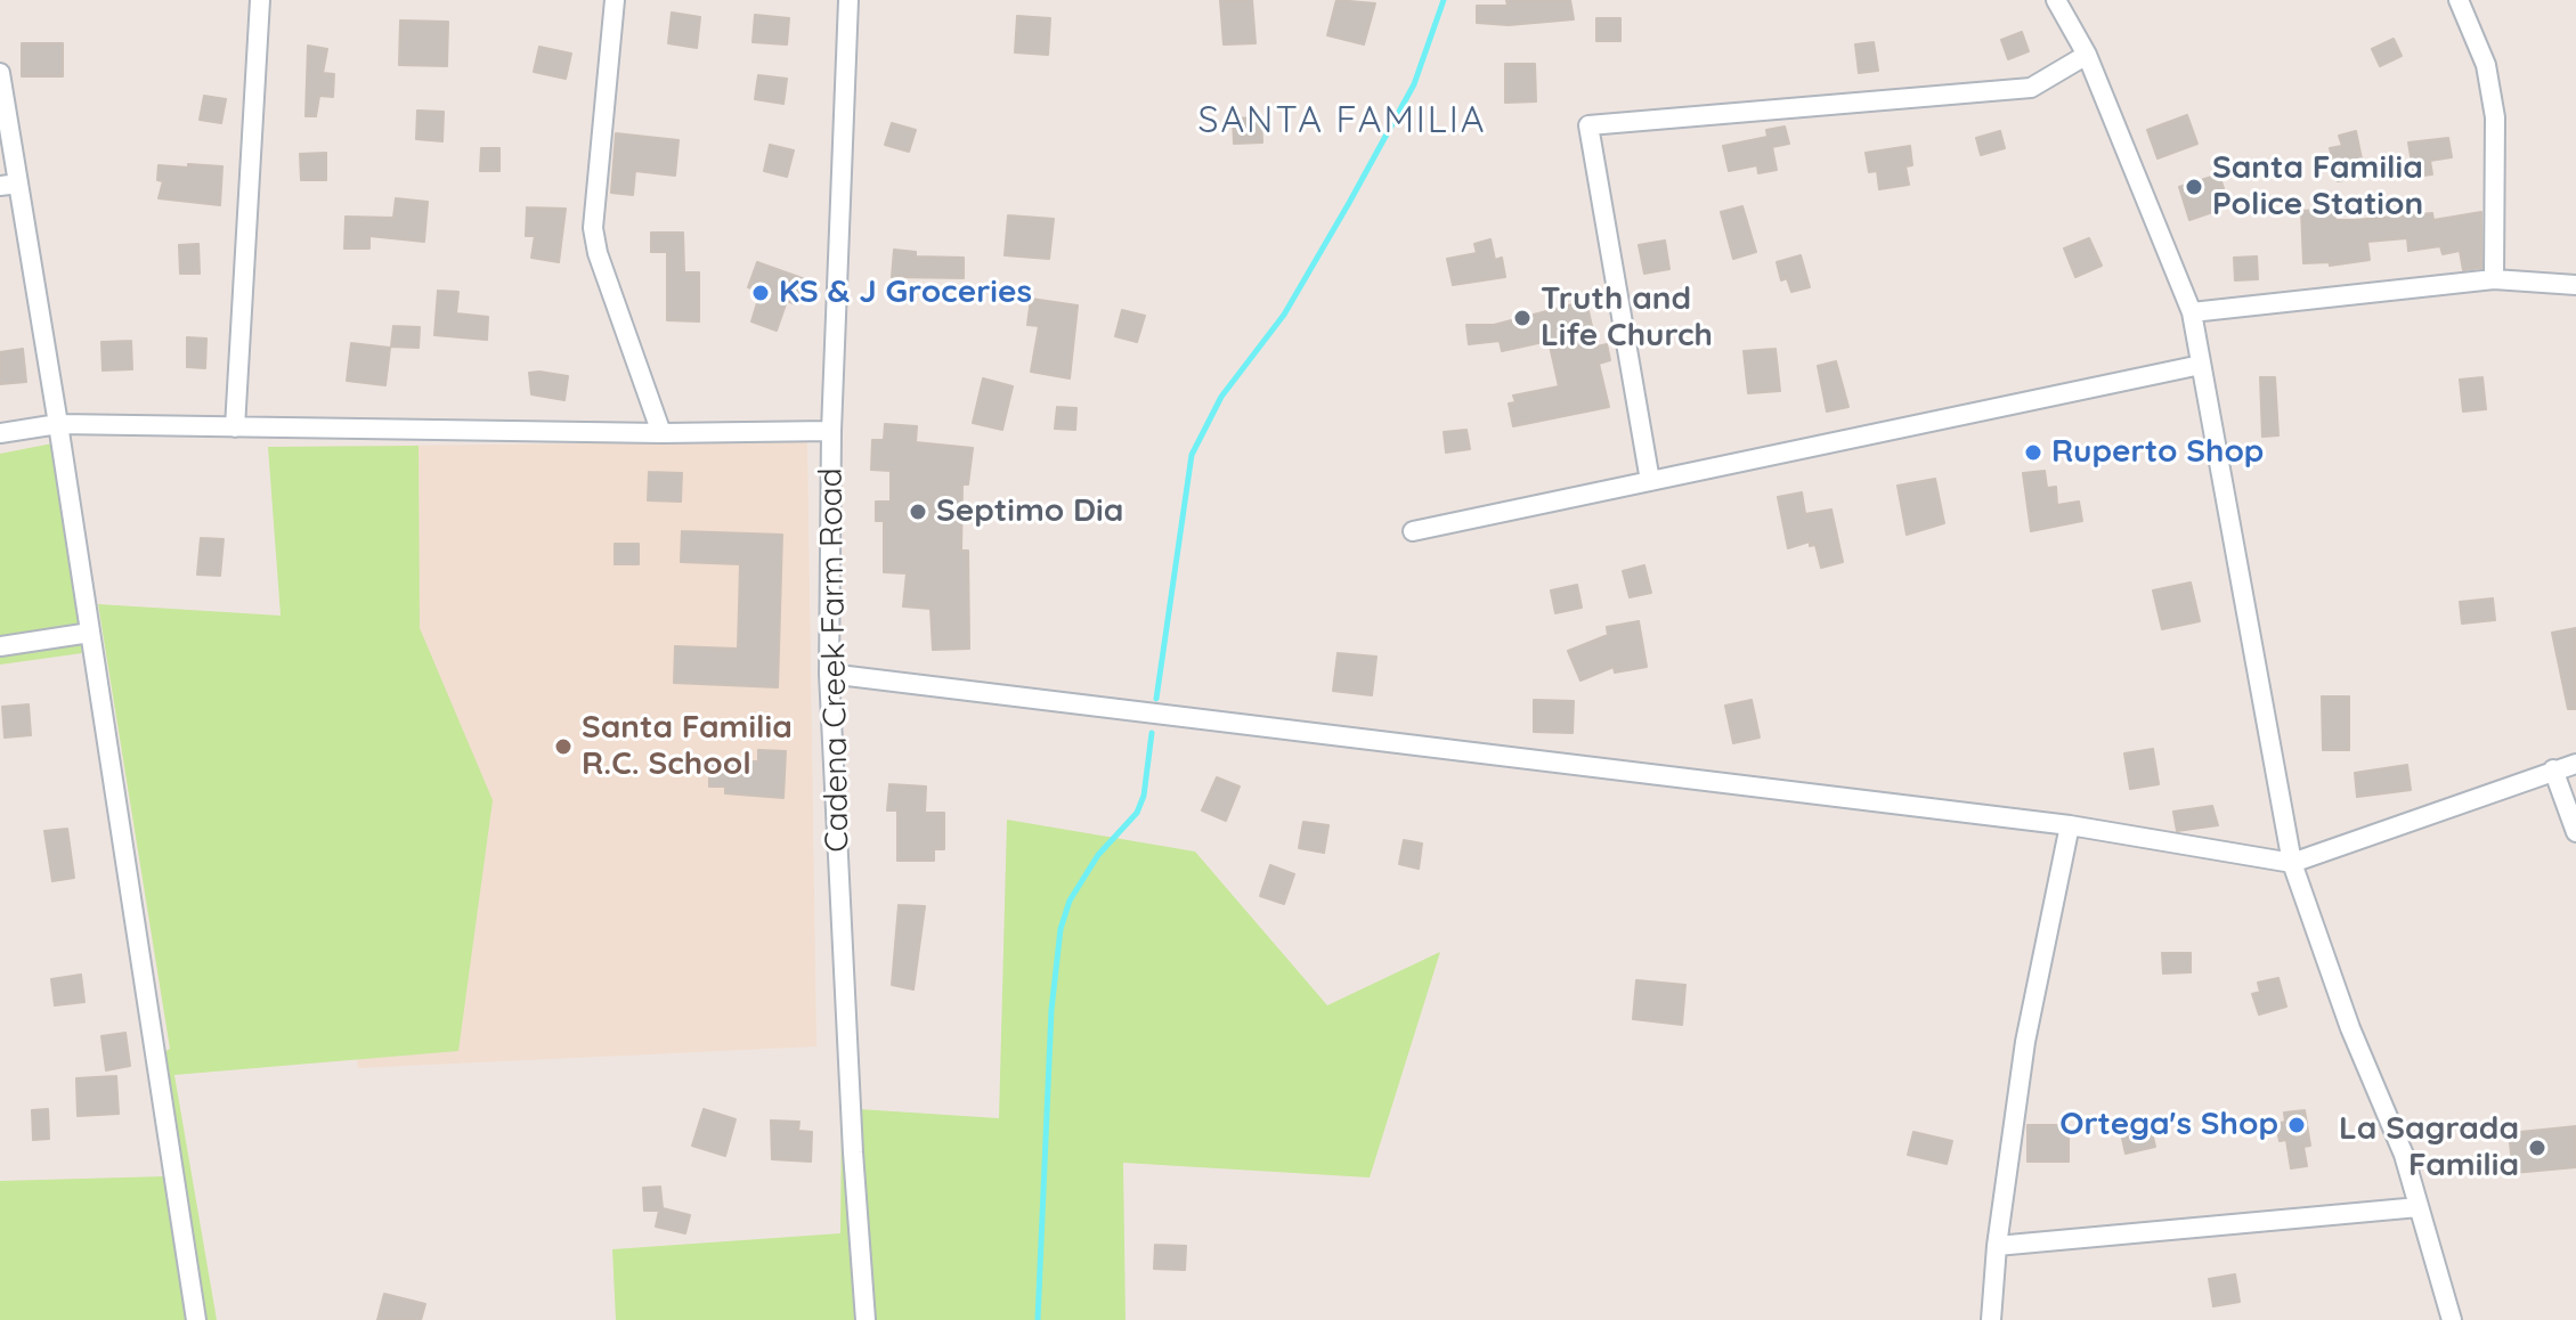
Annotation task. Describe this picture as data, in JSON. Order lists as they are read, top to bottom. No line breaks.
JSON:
{"streets":{"street":["Cadena Creek Farm Road"]},"districts":["SANTA FAMILIA"],"places":["Santa Familia Police Station","KS & J Groceries","Truth and Life Church","Ruperto Shop","Septimo Dia","Santa Familia R.C. School","Ortega's Shop","La Sagrada Familia"]}
